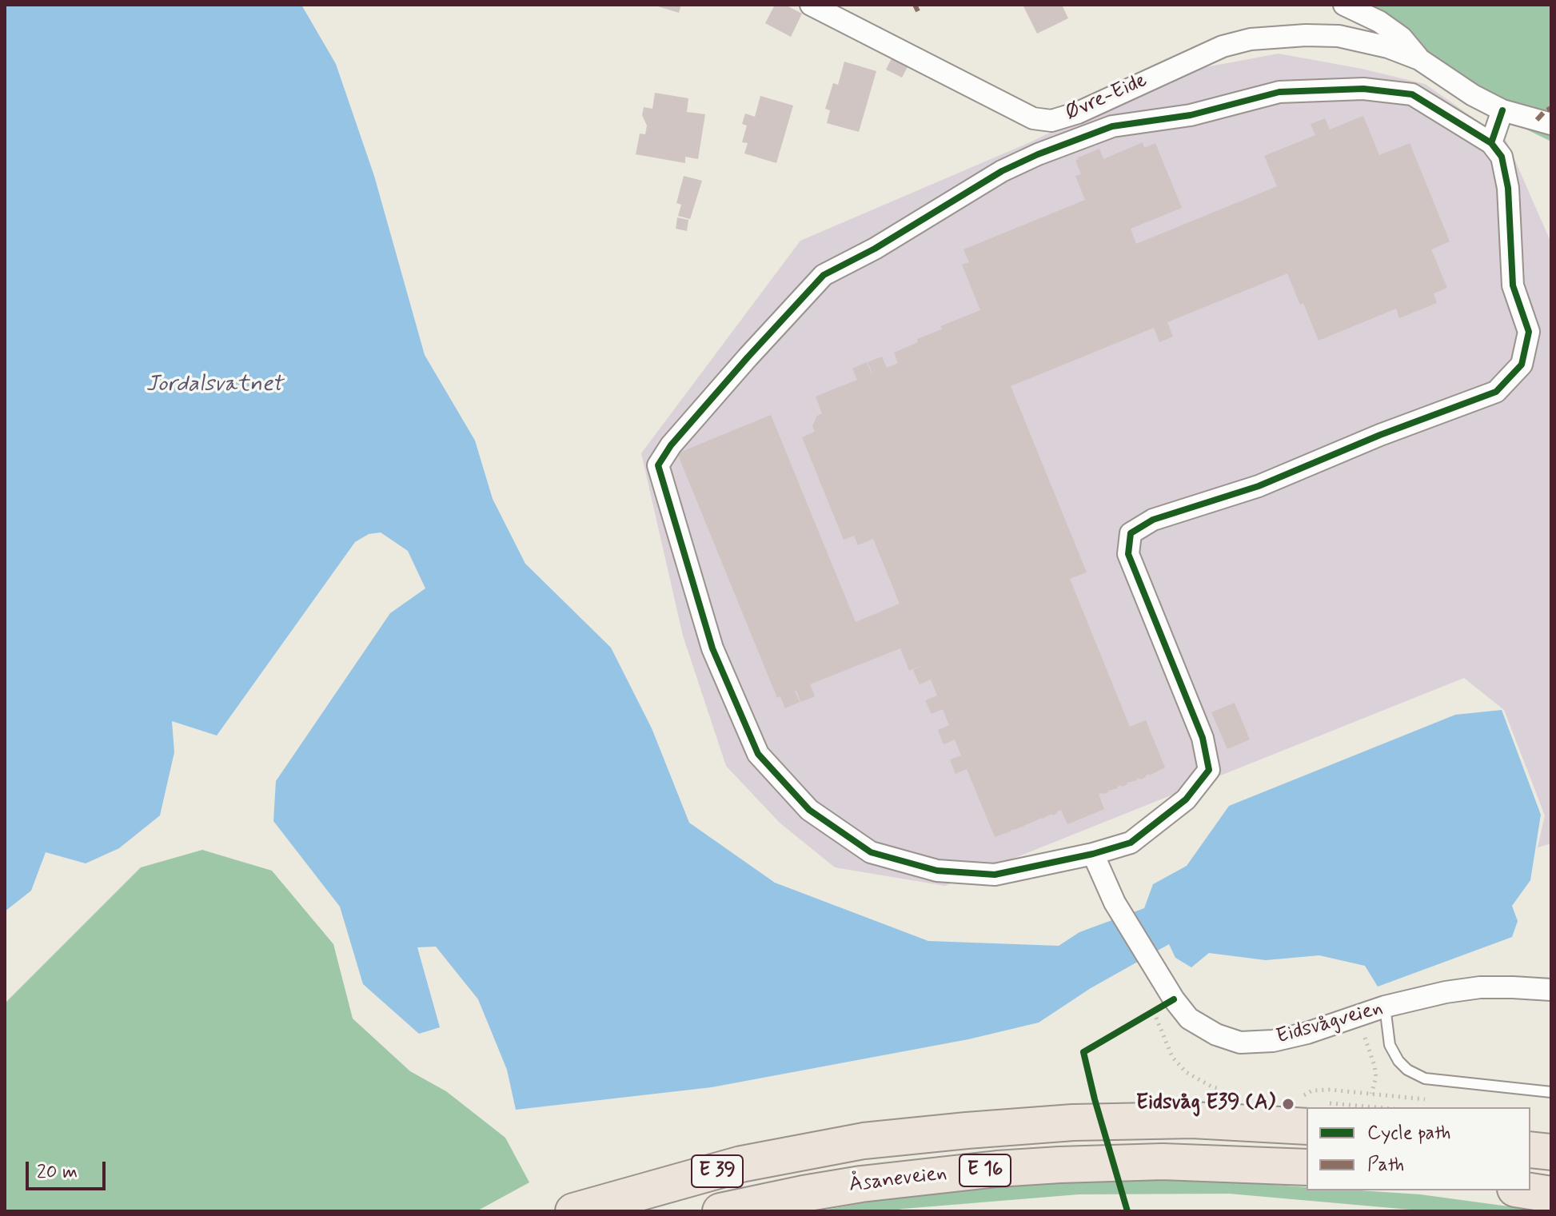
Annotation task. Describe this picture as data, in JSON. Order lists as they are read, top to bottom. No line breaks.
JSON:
{"streets":{"highway":["E 16","E 39","Åsaneveien"],"street":["Øvre-Eide","Eidsvågveien"]},"water":["Jordalsvatnet"],"places":["Eidsvåg E39 (A)"],"legend":["Cycle path","Path"],"scale_bar":"20 m"}
